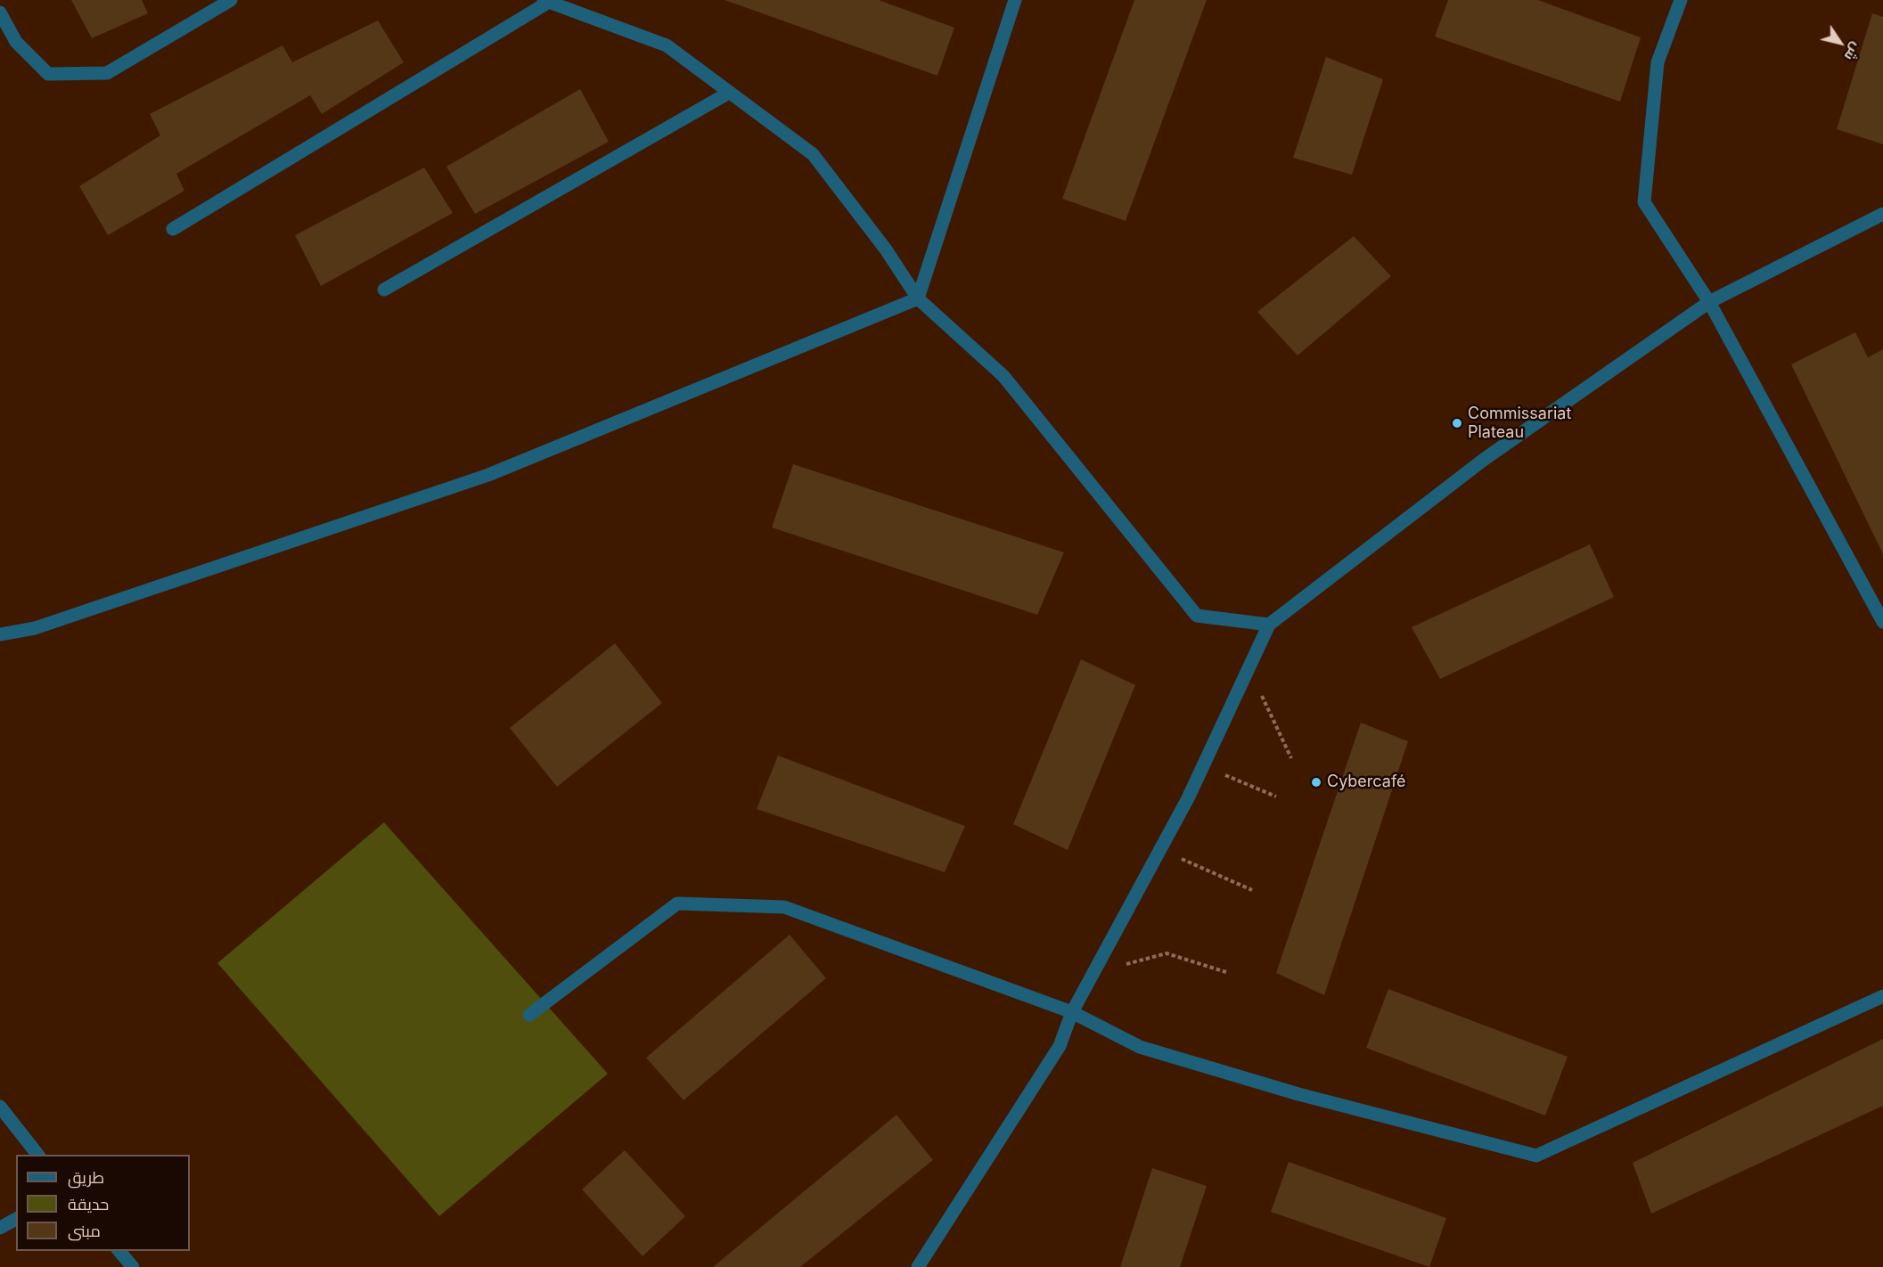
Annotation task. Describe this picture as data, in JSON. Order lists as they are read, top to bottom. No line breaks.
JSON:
{"places":["Commissariat Plateau","Cybercafé"],"legend":["طريق","حديقة","مبنى"],"north":"bottom right"}
